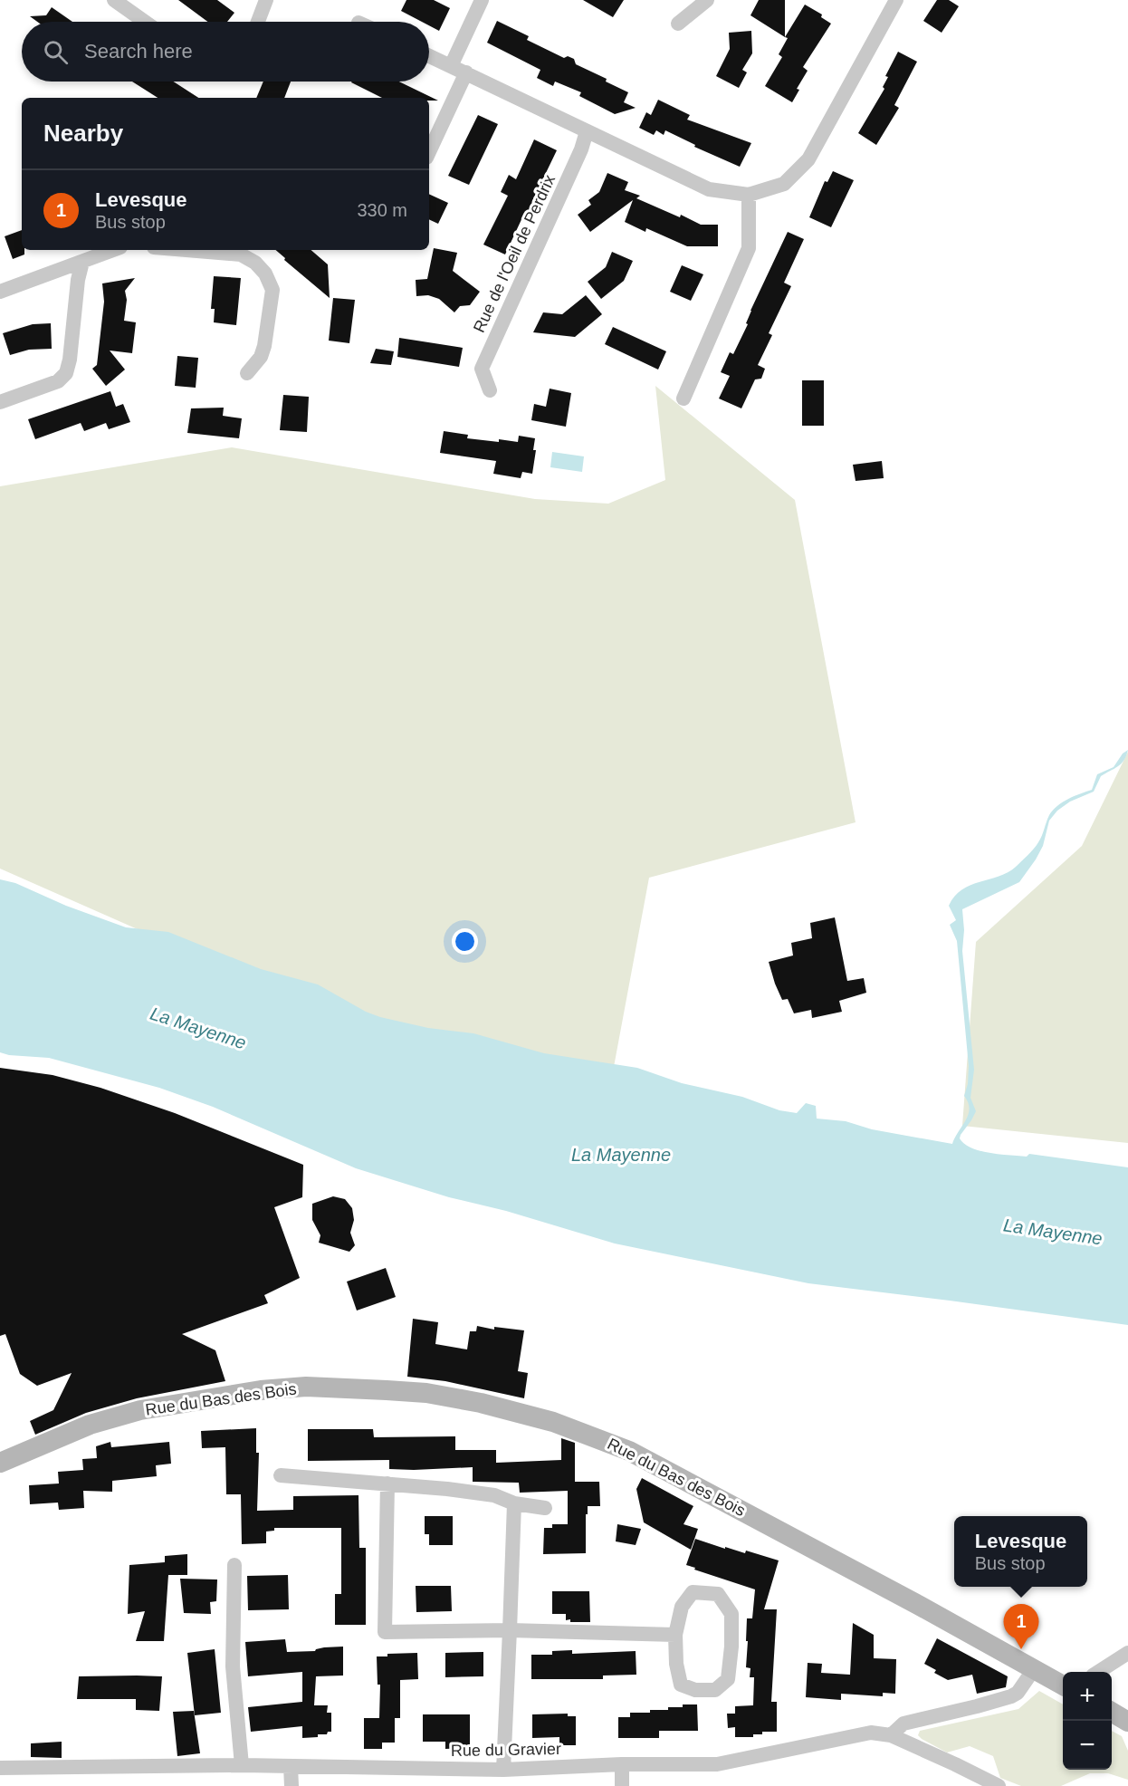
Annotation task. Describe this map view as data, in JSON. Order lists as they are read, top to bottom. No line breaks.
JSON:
{"streets":{"street":["Rue de l'Oeil de Perdrix","Rue du Bas des Bois","Rue du Gravier"]},"water":["La Mayenne"],"page":{"search":"Search here","heading":"Nearby","list":[{"mark":"1","name":"Levesque","note":"Bus stop","value":"330 m"}],"popup":["Levesque","Bus stop"],"pins":"1","map_buttons":["+","−"]}}
